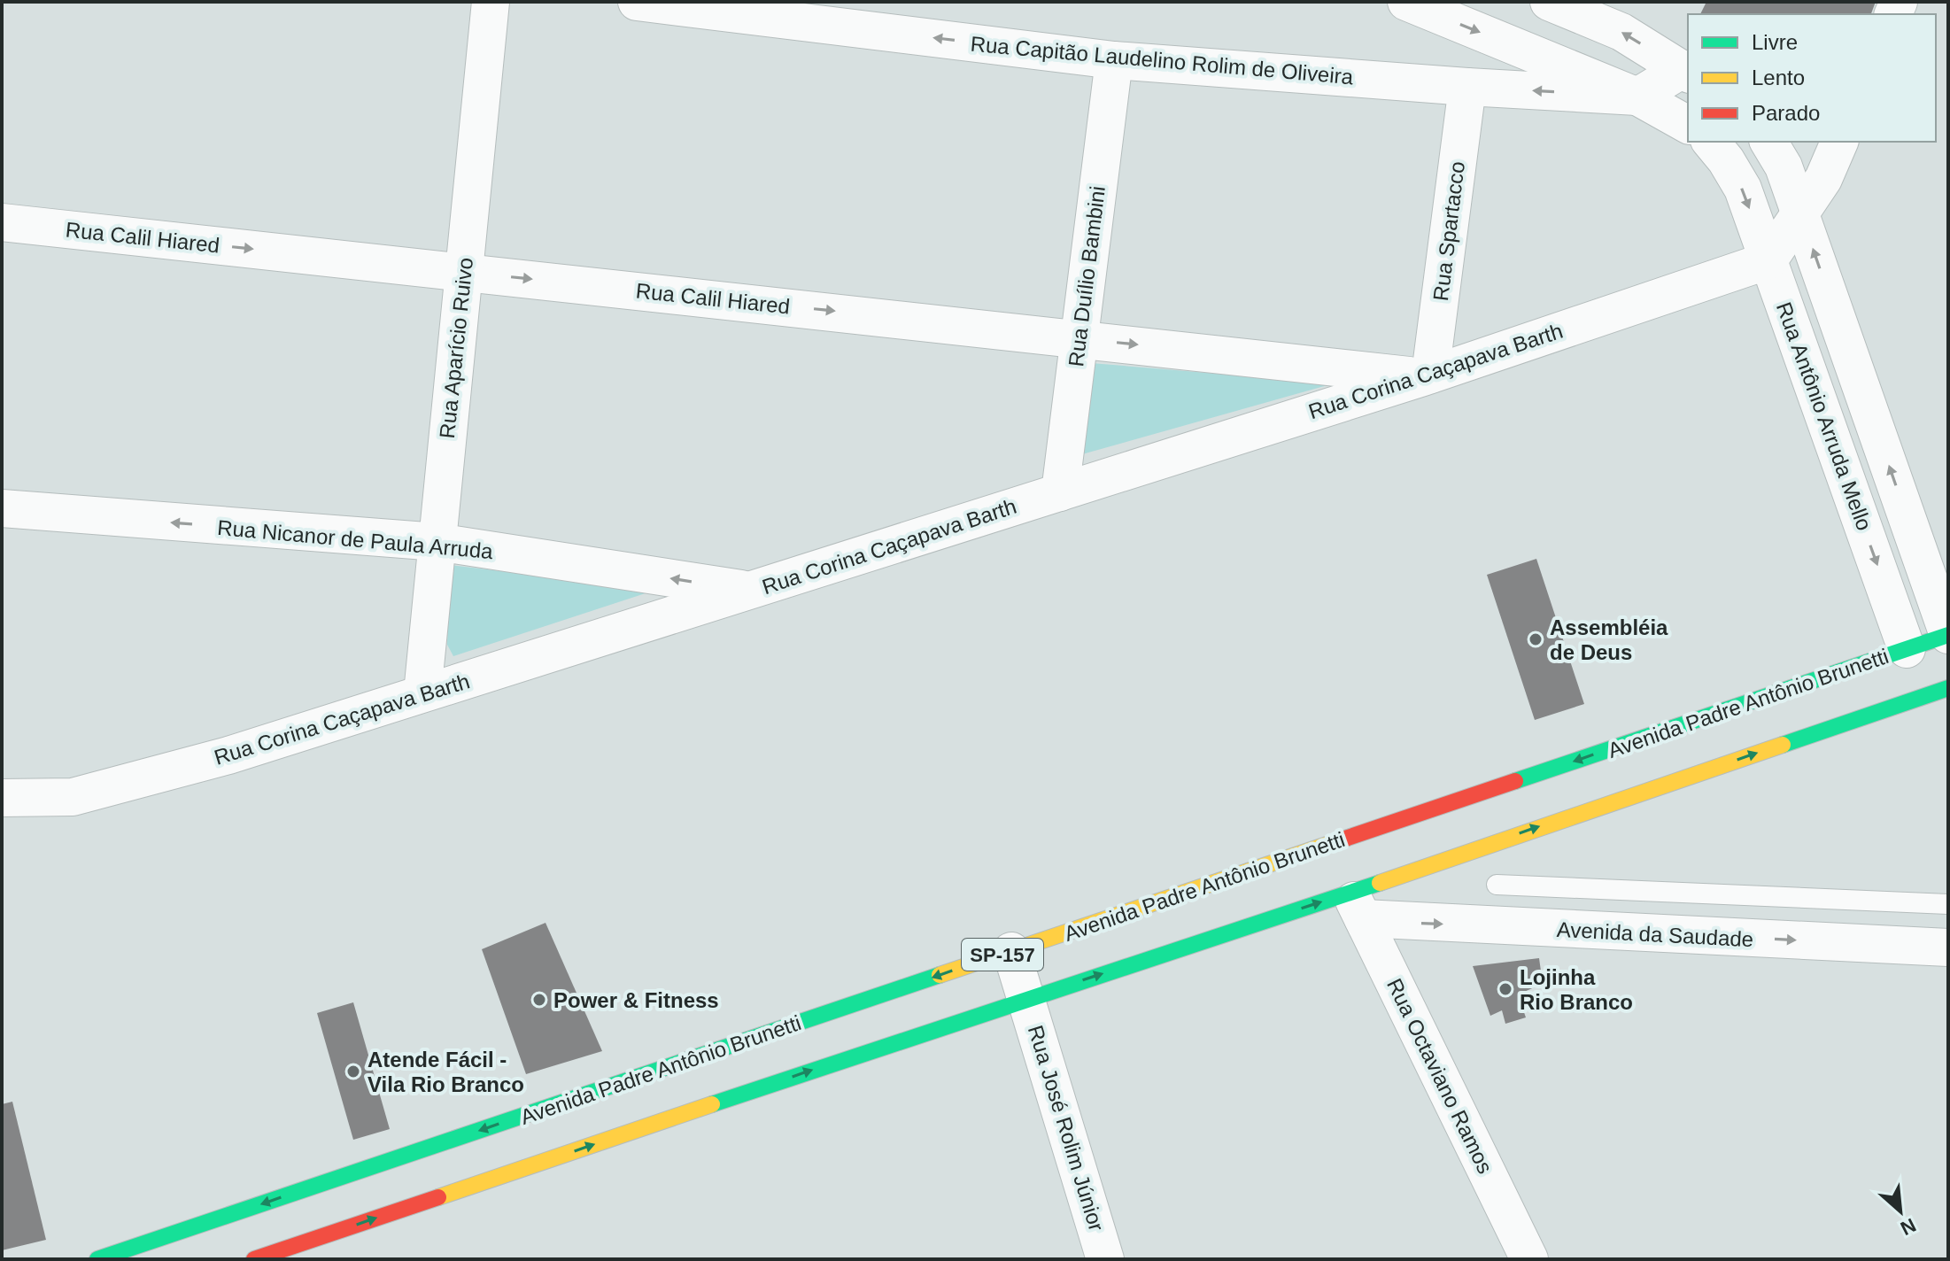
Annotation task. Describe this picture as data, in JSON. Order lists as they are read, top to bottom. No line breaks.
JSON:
{"streets":{"main road":["Avenida Padre Antônio Brunetti","SP-157"],"street":["Rua Capitão Laudelino Rolim de Oliveira","Rua Spartacco","Rua Calil Hiared","Rua Duílio Bambini","Rua Aparício Ruivo","Rua Corina Caçapava Barth","Rua Antônio Arruda Mello","Rua Nicanor de Paula Arruda","Avenida da Saudade","Rua Octaviano Ramos","Rua José Rolim Júnior"]},"crossings":[["Rua Capitão Laudelino Rolim de Oliveira","Rua Spartacco"],["Rua Capitão Laudelino Rolim de Oliveira","Rua Duílio Bambini"],["Rua Spartacco","Rua Calil Hiared"],["Rua Spartacco","Rua Corina Caçapava Barth"],["Rua Calil Hiared","Rua Duílio Bambini"],["Rua Calil Hiared","Rua Aparício Ruivo"],["Rua Calil Hiared","Rua Corina Caçapava Barth"],["Rua Duílio Bambini","Rua Corina Caçapava Barth"],["Rua Aparício Ruivo","Rua Corina Caçapava Barth"],["Rua Aparício Ruivo","Rua Nicanor de Paula Arruda"],["Rua Corina Caçapava Barth","Rua Antônio Arruda Mello"],["Rua Corina Caçapava Barth","Rua Nicanor de Paula Arruda"],["Rua Antônio Arruda Mello","Avenida Padre Antônio Brunetti"],["Avenida Padre Antônio Brunetti","Rua José Rolim Júnior"],["Avenida da Saudade","SP-157"],["Avenida da Saudade","Rua Octaviano Ramos"],["SP-157","Rua Octaviano Ramos"],["SP-157","Rua José Rolim Júnior"]],"one_way":["Rua Calil Hiared","Rua Nicanor de Paula Arruda","Avenida da Saudade"],"places":["Assembléia de Deus","Lojinha Rio Branco","Power & Fitness","Atende Fácil - Vila Rio Branco"],"legend":["Livre","Lento","Parado"],"north":"bottom right"}
